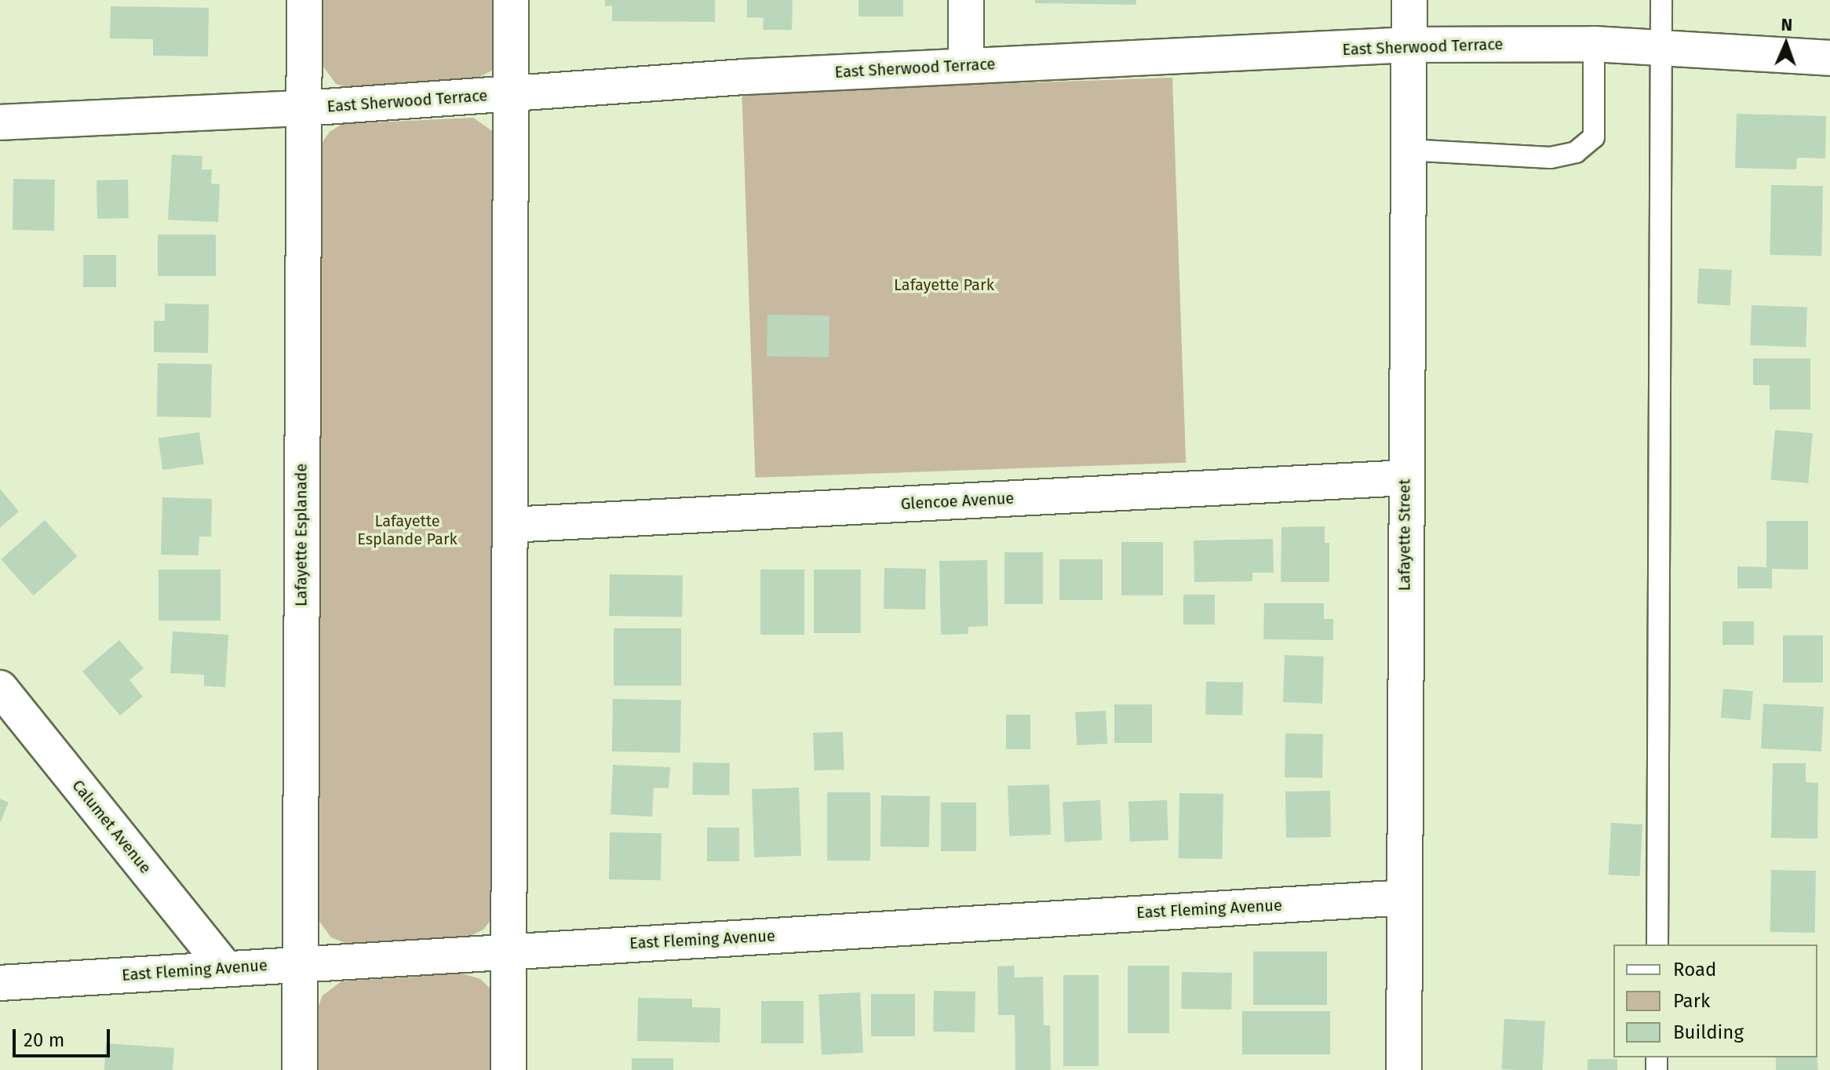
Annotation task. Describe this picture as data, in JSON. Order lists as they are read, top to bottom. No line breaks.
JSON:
{"streets":{"main road":["East Sherwood Terrace","Glencoe Avenue","Lafayette Esplanade","Lafayette Street","Calumet Avenue","East Fleming Avenue"]},"crossings":[["East Sherwood Terrace","Lafayette Esplanade"],["East Sherwood Terrace","Lafayette Street"],["Glencoe Avenue","Lafayette Street"],["Lafayette Esplanade","East Fleming Avenue"],["Lafayette Street","East Fleming Avenue"],["Calumet Avenue","East Fleming Avenue"]],"parks":["Lafayette Park","Lafayette Esplande Park"],"legend":["Road","Park","Building"],"scale_bar":"20 m","north":"top"}
